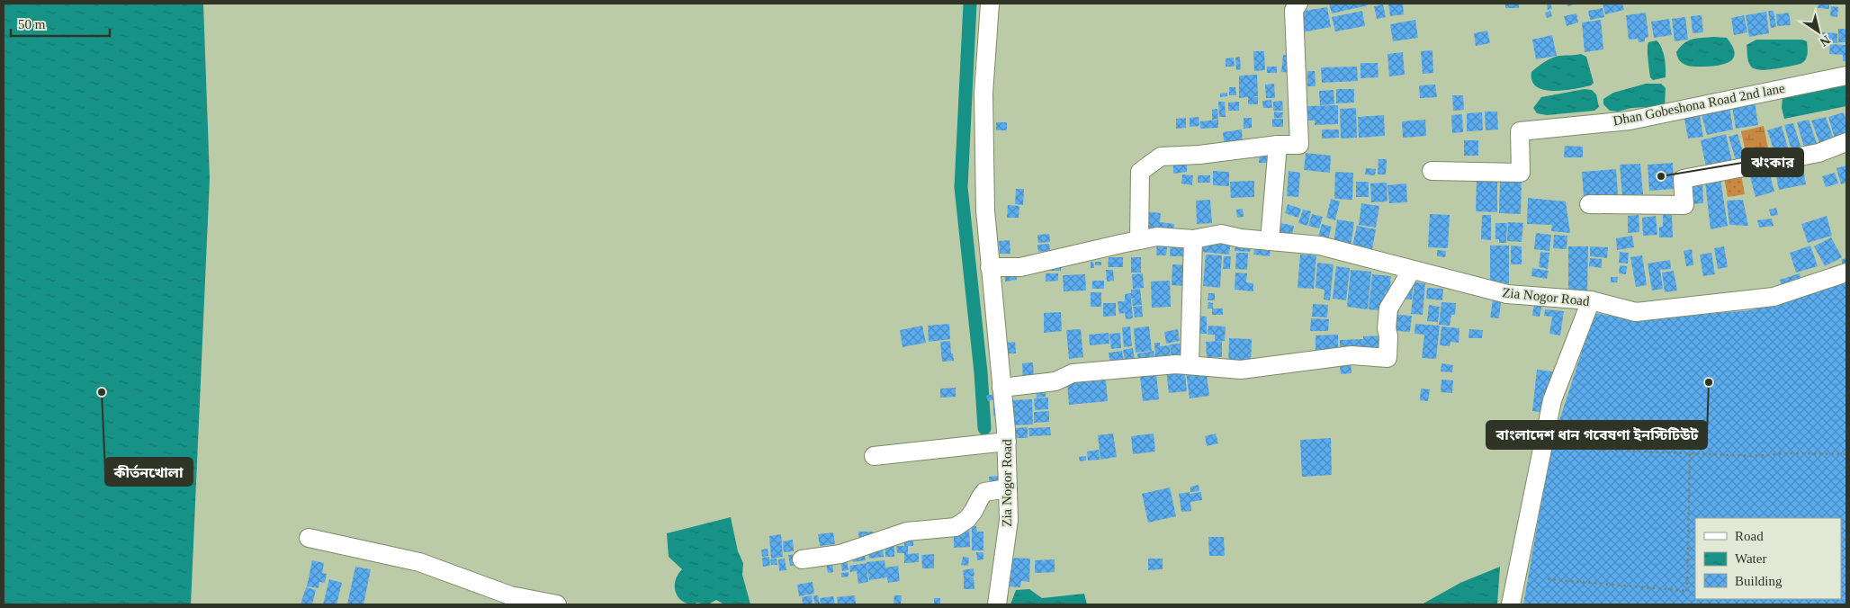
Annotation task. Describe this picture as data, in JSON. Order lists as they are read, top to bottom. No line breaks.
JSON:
{"streets":{"street":["Dhan Gobeshona Road 2nd lane","Zia Nogor Road"]},"places":["ঝংকার","বাংলাদেশ ধান গবেষণা ইনস্টিটিউট","কীর্তনখোলা"],"legend":["Road","Water","Building"],"scale_bar":"50 m","north":"bottom right"}
